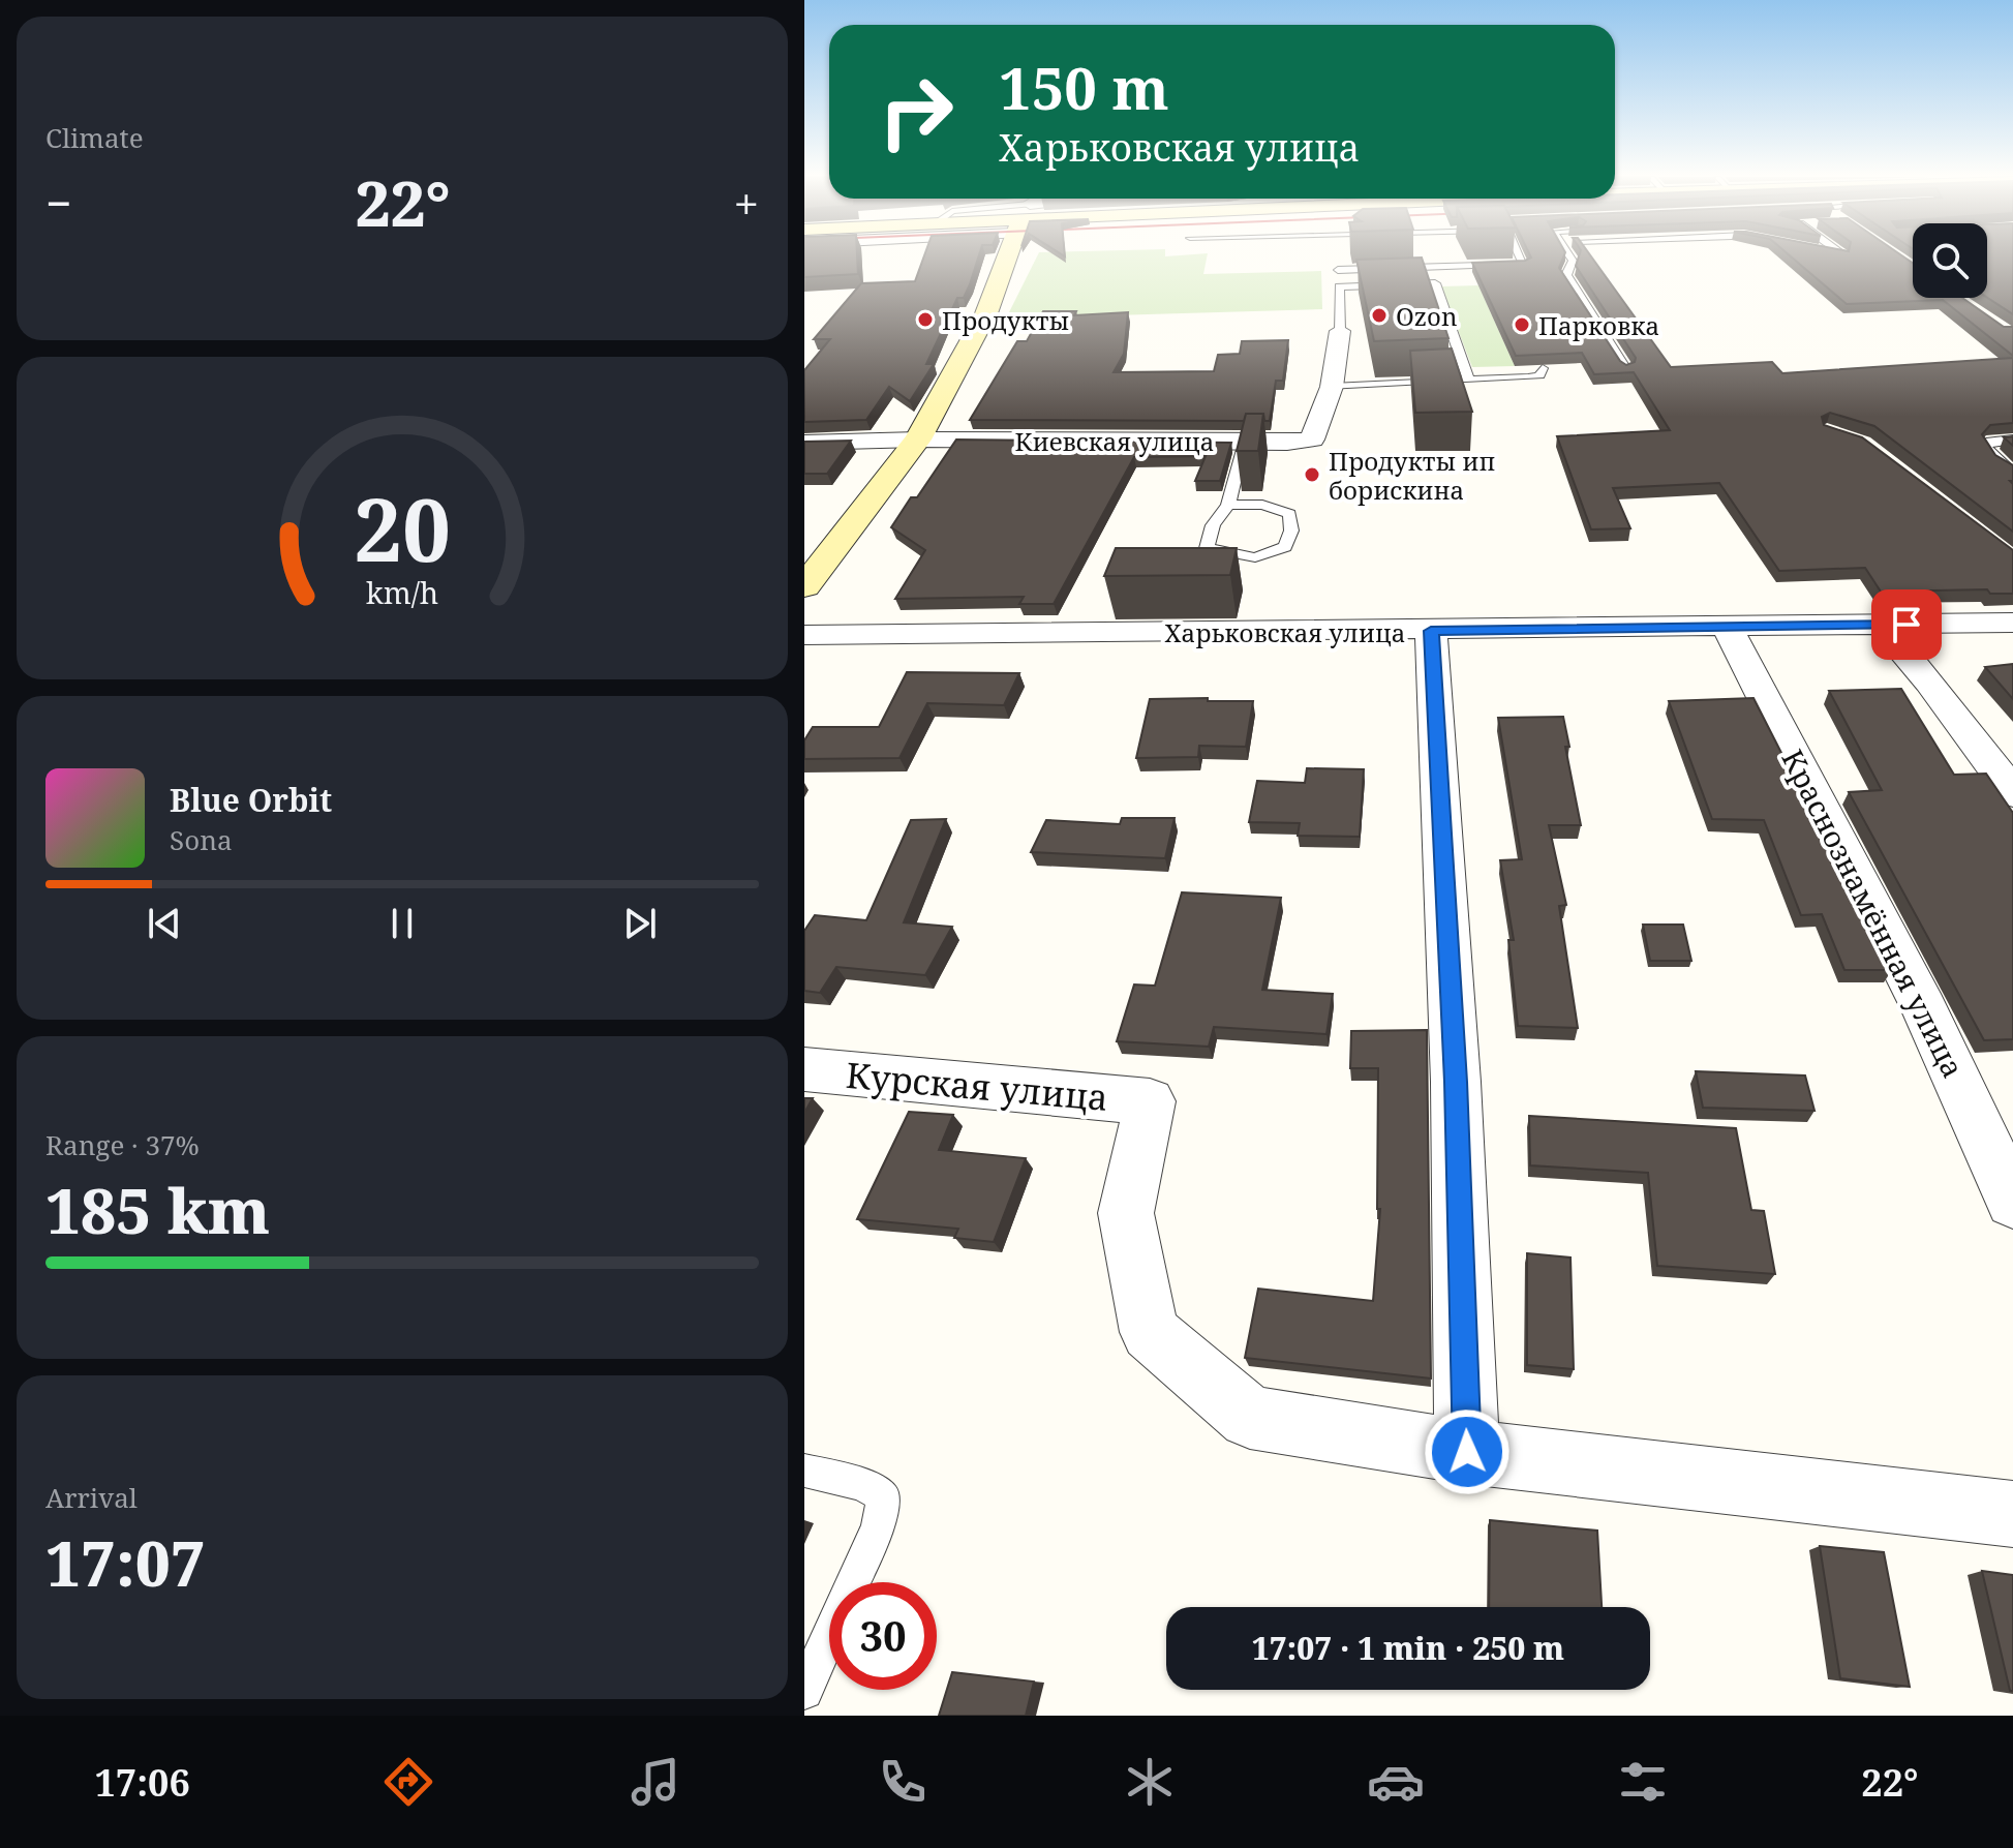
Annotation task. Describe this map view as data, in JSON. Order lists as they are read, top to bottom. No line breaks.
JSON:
{"streets":{"street":["Киевская улица","Харьковская улица","Краснознамённая улица","Курская улица"]},"crossings":[["Харьковская улица","Краснознамённая улица"]],"places":["Ozon","Продукты","Парковка","Продукты ип борискина"],"page":{"tile":["Climate",["Range · 37%","185 km"],["Arrival","17:07"]],"turn":["150 m","Харьковская улица"],"heat":["−","22°","+"],"song":["Blue Orbit","Sona"],"limit":"30","trip":"17:07 · 1 min · 250 m","tabs":["17:06","22°"],"gauge":["20","km/h"]}}
